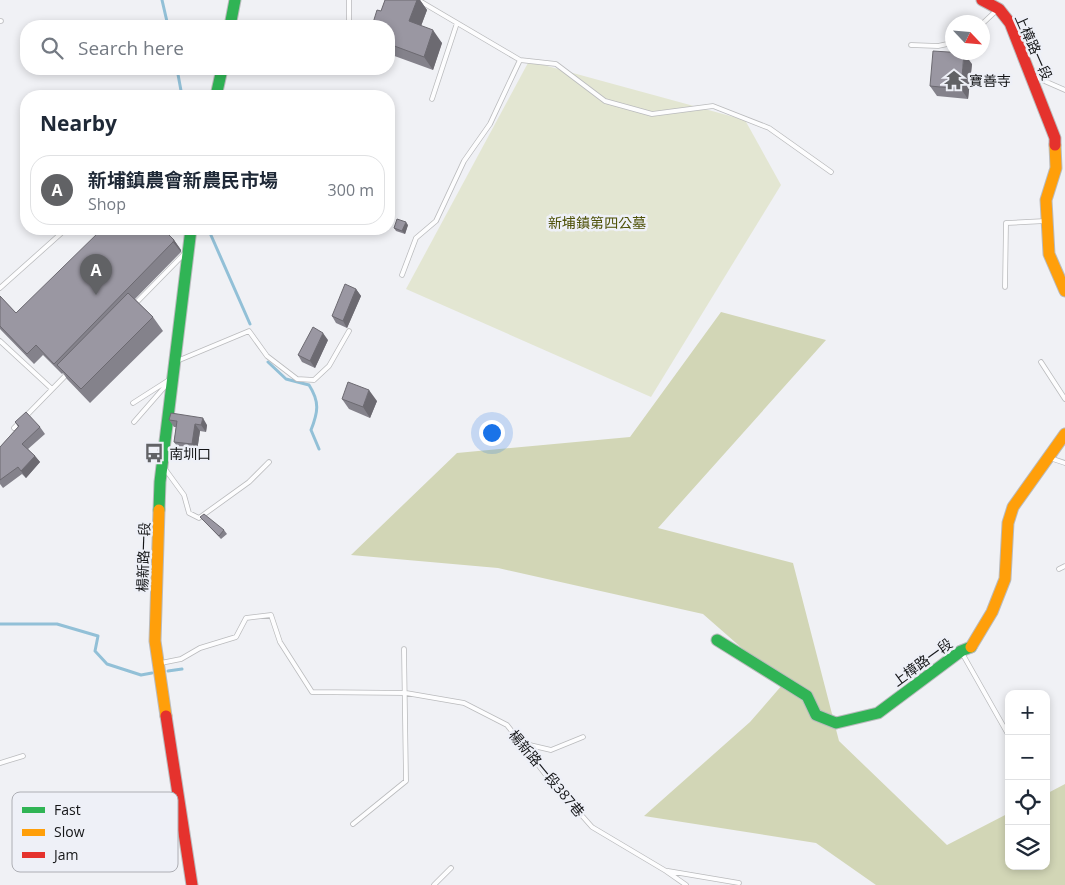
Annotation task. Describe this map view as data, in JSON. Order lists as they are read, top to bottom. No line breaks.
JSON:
{"streets":{"street":["上樟路一段","楊新路一段"],"lane":["楊新路一段387巷"]},"crossings":[["楊新路一段","楊新路一段387巷"]],"parks":["新埔鎮第四公墓"],"places":{"temple":["寶善寺"],"bus stop":["南圳口"]},"legend":["Fast","Slow","Jam"],"north":"bottom right","page":{"search":"Search here","heading":"Nearby","list":[{"mark":"A","name":"新埔鎮農會新農民市場","note":"Shop","value":"300 m"}],"pins":"A","map_buttons":["+","−"]}}
